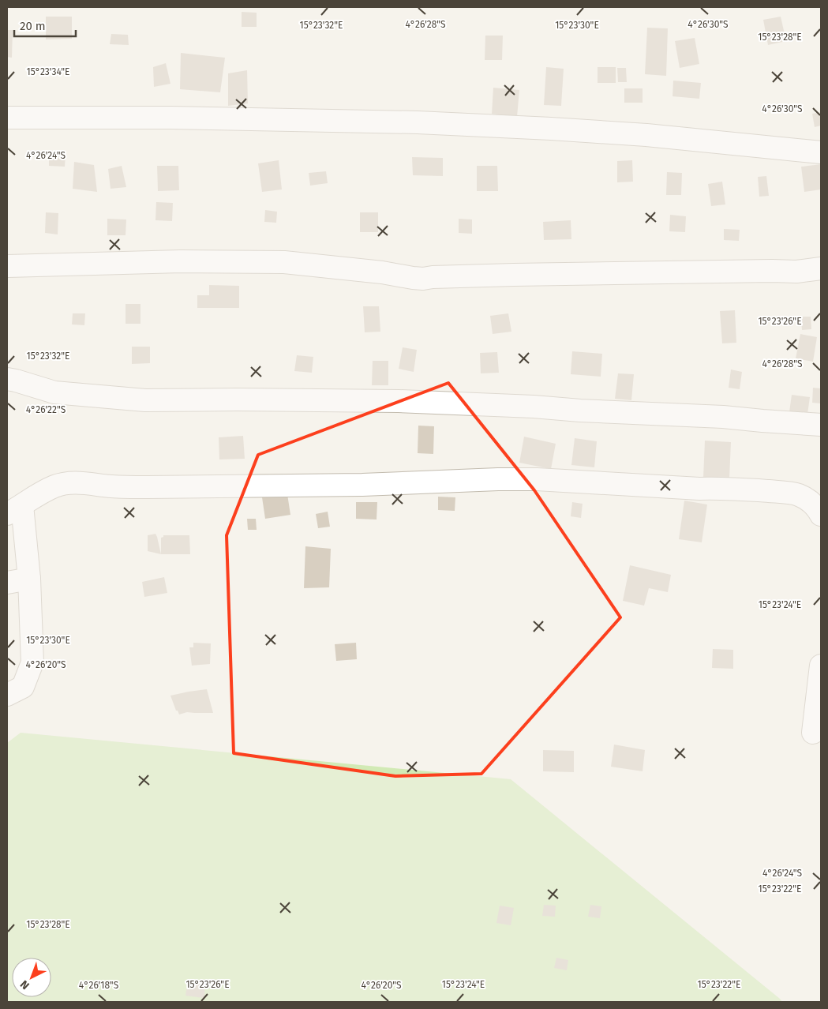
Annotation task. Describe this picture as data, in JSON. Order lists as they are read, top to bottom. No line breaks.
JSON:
{"scale_bar":"20 m","north":"bottom left","coordinates":["4°26'30\"S","4°26'28\"S","15°23'32\"E","15°23'30\"E","15°23'28\"E","15°23'34\"E","4°26'24\"S","15°23'26\"E","4°26'22\"S","15°23'24\"E","4°26'20\"S","15°23'22\"E","4°26'18\"S"]}
